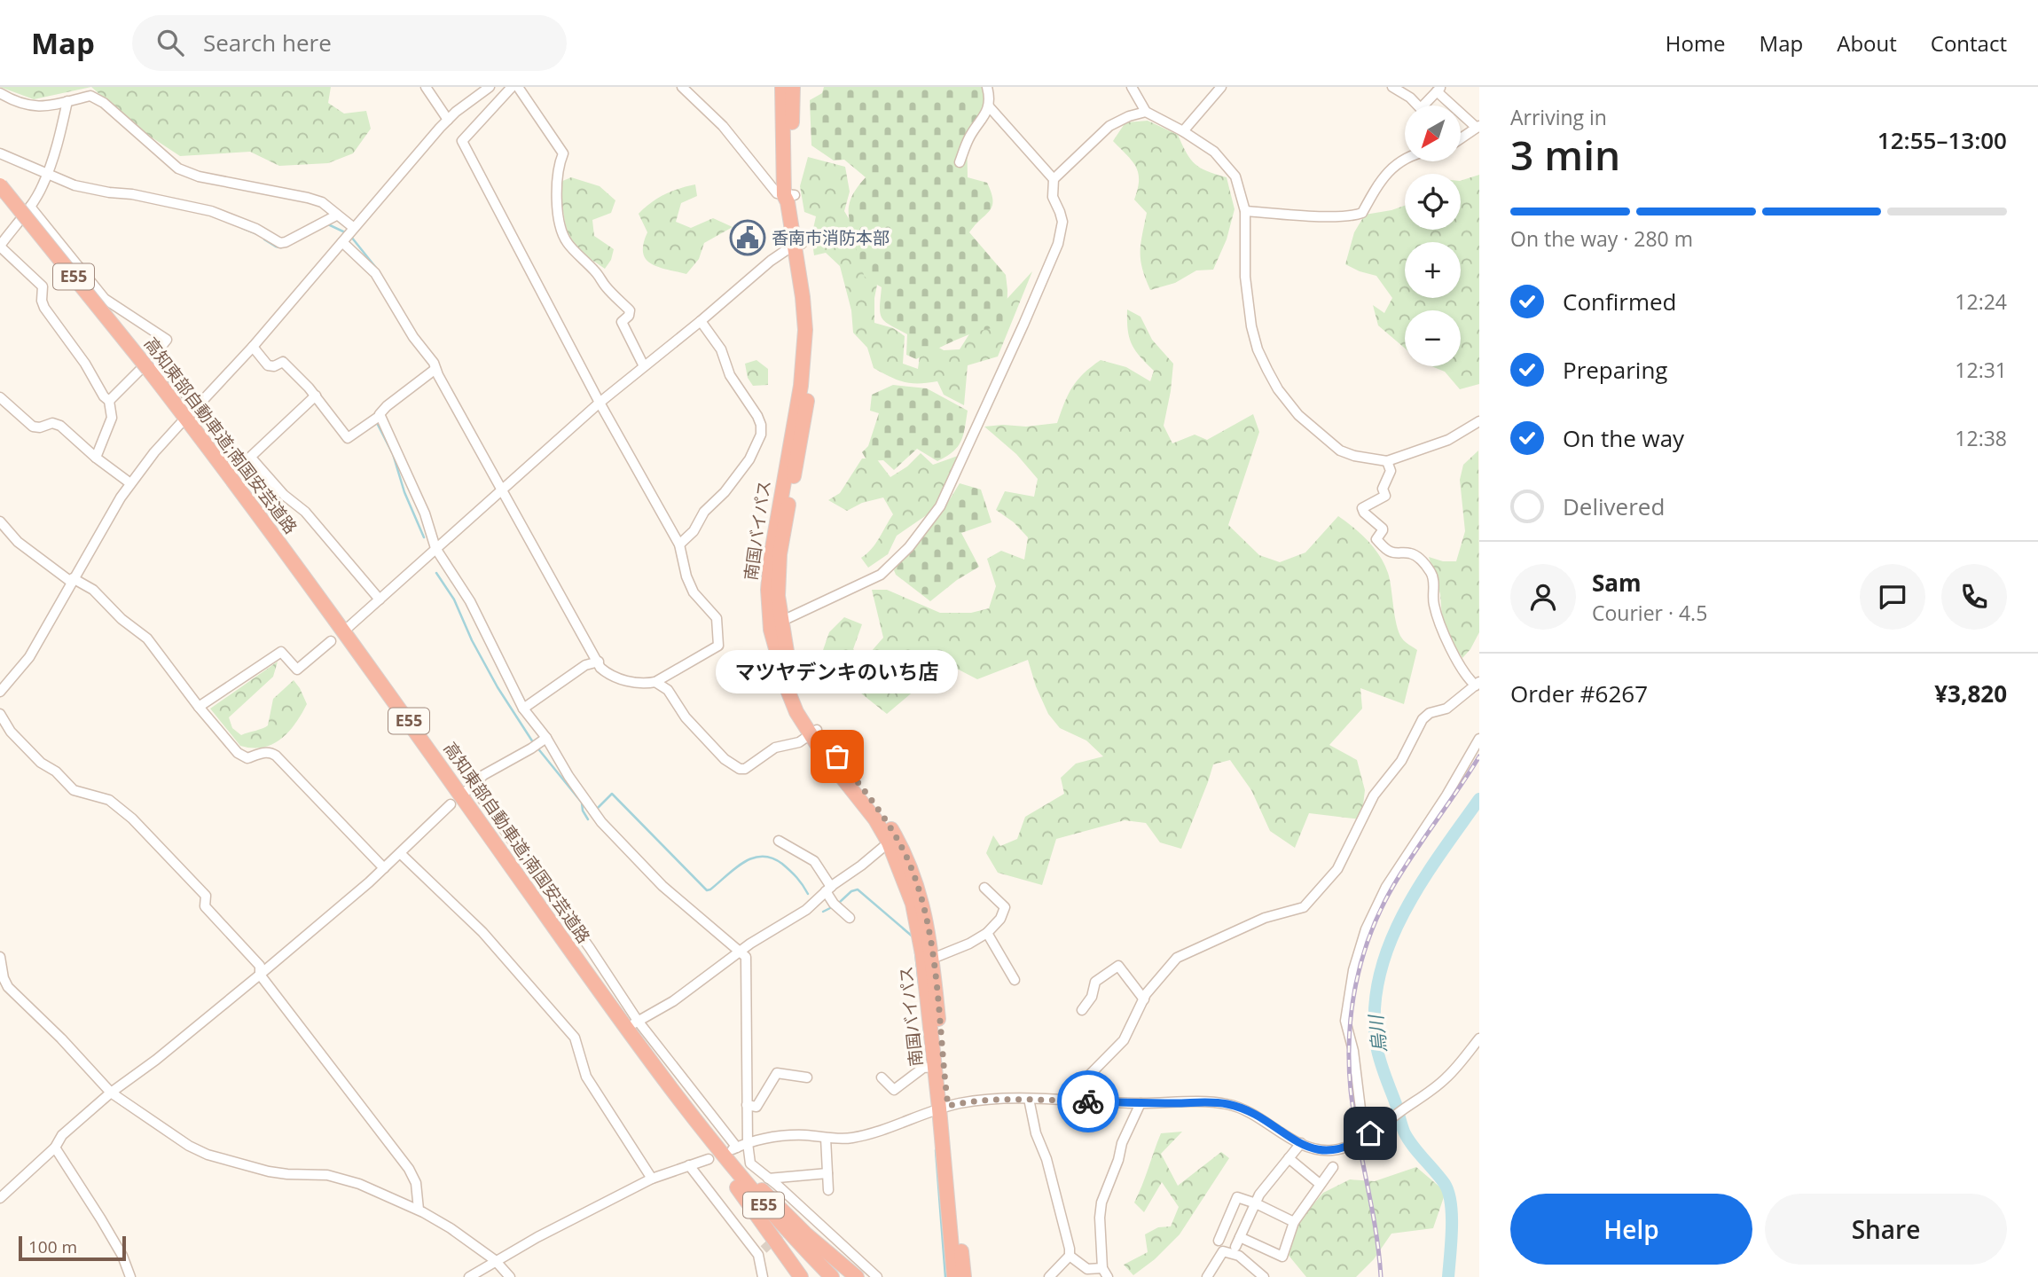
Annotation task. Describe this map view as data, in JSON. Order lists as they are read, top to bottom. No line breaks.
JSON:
{"streets":{"highway":["E55","高知東部自動車道;南国安芸道路","南国バイパス"]},"water":["烏川"],"places":{"public building":["香南市消防本部"],"other":["マツヤデンキのいち店"]},"scale_bar":"100 m","north":"bottom left","page":{"header":"Map","search":"Search here","nav":["Home","Map","About","Contact"],"heading":["3 min","Arriving in","12:55–13:00"],"panel":["Sam","Courier · 4.5","Order #6267","¥3,820"],"map_buttons":["+","−"],"bar":"On the way · 280 m","list":[["Confirmed","12:24"],["Preparing","12:31"],["On the way","12:38"],"Delivered"],"bubble":"マツヤデンキのいち店","buttons":["Help","Share"],"scale":"100 m"}}
